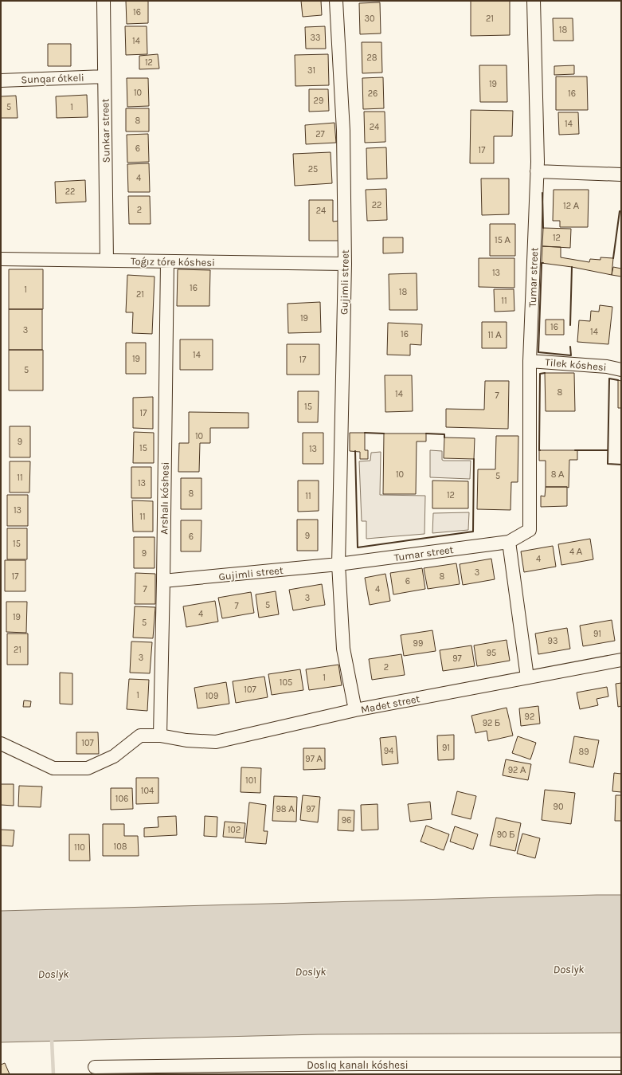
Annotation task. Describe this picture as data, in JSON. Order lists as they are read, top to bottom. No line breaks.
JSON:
{"streets":{"street":["Sunqar ótkeli","Sunkar street","Toǵız tóre kóshesi","Tumar street","Gujimli street","Tilek kóshesi","Arshalı kóshesi","Madet street","Doslıq kanalı kóshesi"]},"crossings":[["Sunqar ótkeli","Sunkar street"],["Sunkar street","Toǵız tóre kóshesi"],["Toǵız tóre kóshesi","Gujimli street"],["Toǵız tóre kóshesi","Arshalı kóshesi"],["Tumar street","Gujimli street"],["Tumar street","Tilek kóshesi"],["Gujimli street","Arshalı kóshesi"],["Gujimli street","Madet street"],["Arshalı kóshesi","Madet street"]],"water":["Doslyk"],"house_numbers":["16","30","21","18","33","14","28","12","31","19","10","26","16","29","5","1","8","14","24","27","6","17","25","4","22","22","12 А","2","24","12","15 А","13","16","1","18","21","11","19","16","3","14","16","11 А","14","19","17","5","8","14","7","15","17","10","9","15","13","10","8 А","5","11","13","8","12","11","13","11","9","6","15","4 А","9","4","3","17","8","6","7","4","3","5","7","4","19","5","91","93","99","21","95","3","97","2","1","105","107","1","109","92","92 Б","107","91","94","89","97 А","92 А","101","104","106","90","98 А","97","96","102","90 Б","108","110"]}
